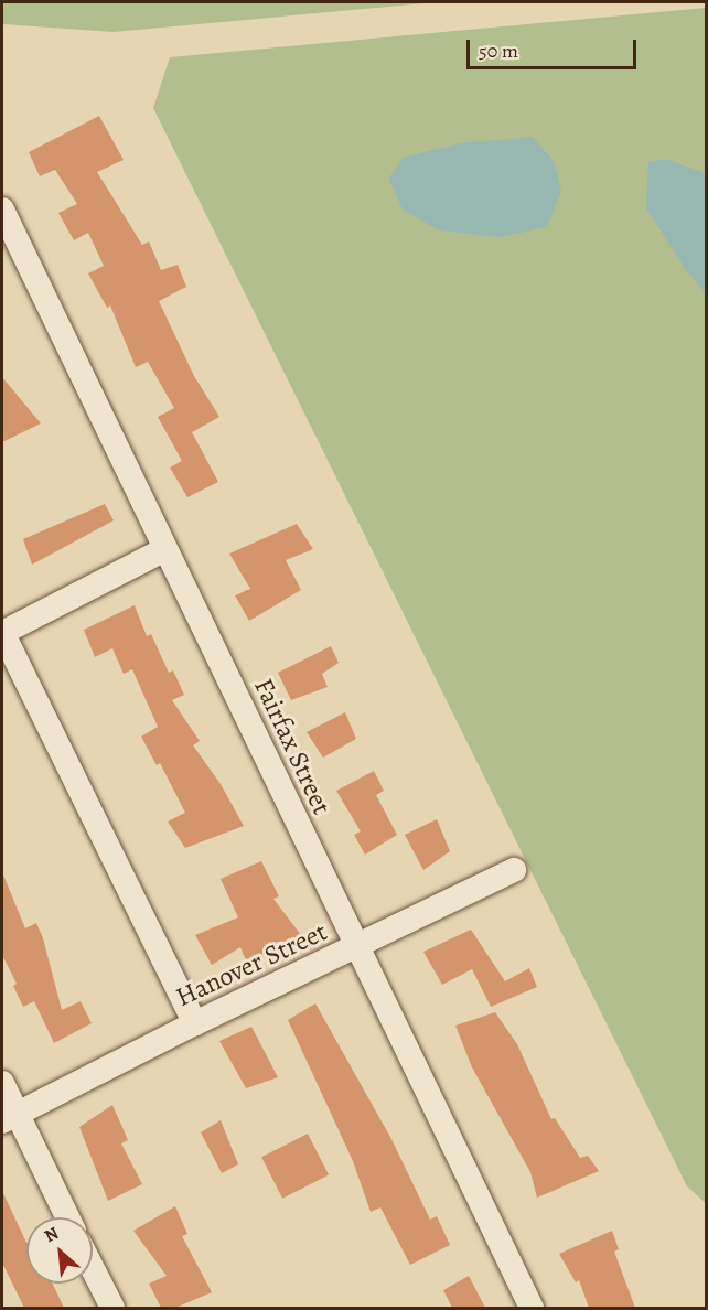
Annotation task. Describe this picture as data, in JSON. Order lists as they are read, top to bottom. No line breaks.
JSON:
{"streets":{"street":["Fairfax Street","Hanover Street"]},"crossings":[["Fairfax Street","Hanover Street"]],"scale_bar":"50 m","north":"top left"}
